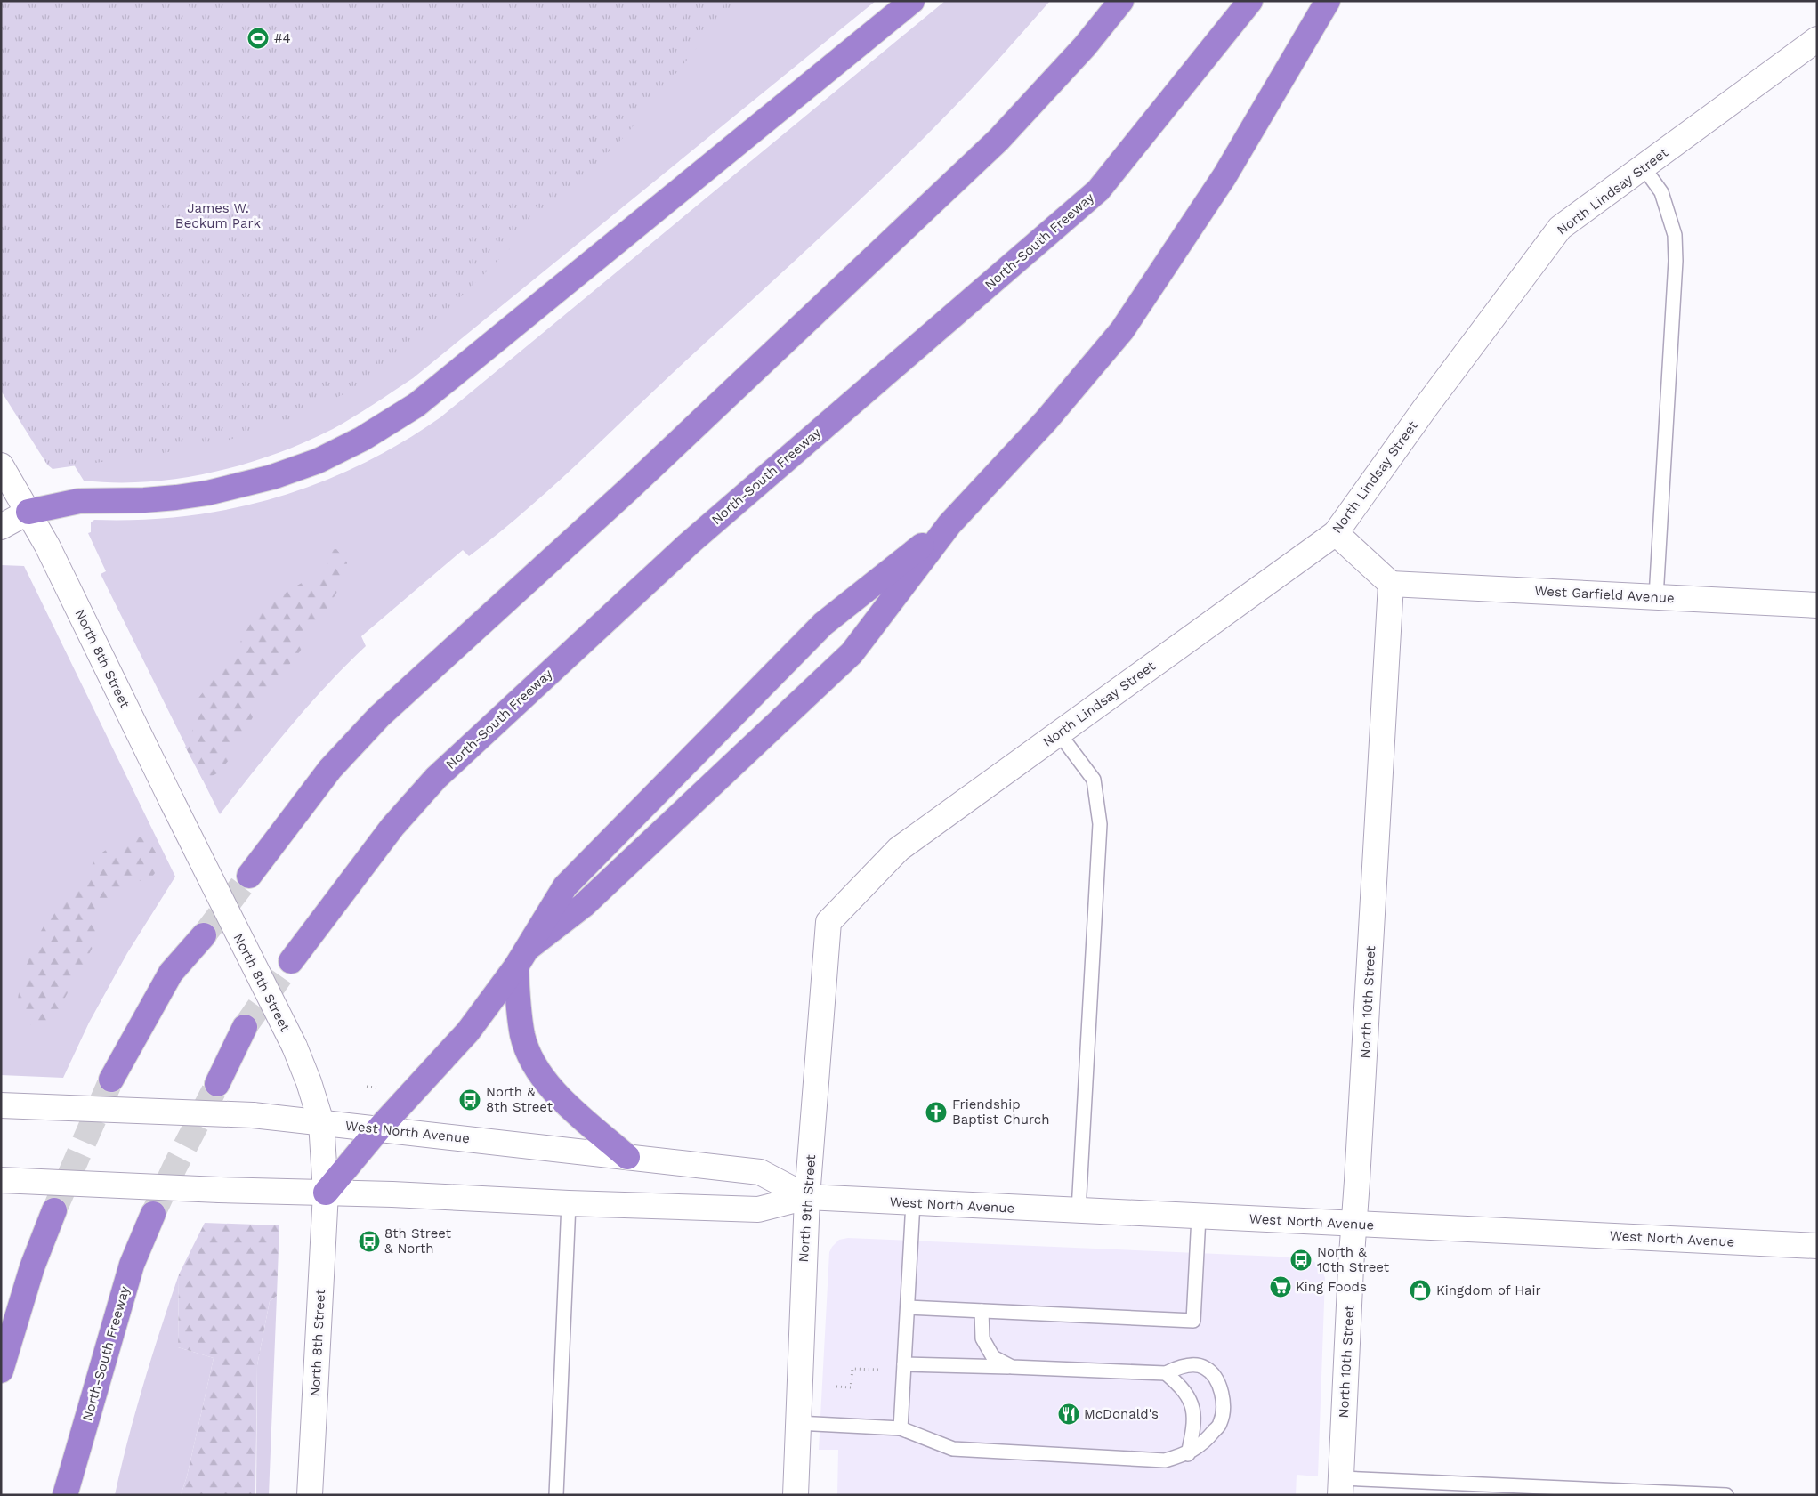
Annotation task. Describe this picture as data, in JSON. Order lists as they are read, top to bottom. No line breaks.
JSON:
{"streets":{"highway":["North-South Freeway"],"main road":["North Lindsay Street","West Garfield Avenue","North 8th Street","North 10th Street","West North Avenue","North 9th Street"]},"crossings":[["North Lindsay Street","North 9th Street"],["West Garfield Avenue","North 10th Street"],["North 8th Street","West North Avenue"],["North 10th Street","West North Avenue"],["West North Avenue","North 9th Street"]],"parks":["James W. Beckum Park"],"places":{"sports":["#4"],"bus stop":["North & 8th Street","8th Street & North","North & 10th Street"],"church":["Friendship Baptist Church"],"supermarket":["King Foods"],"shop":["Kingdom of Hair"],"restaurant":["McDonald's"]}}
